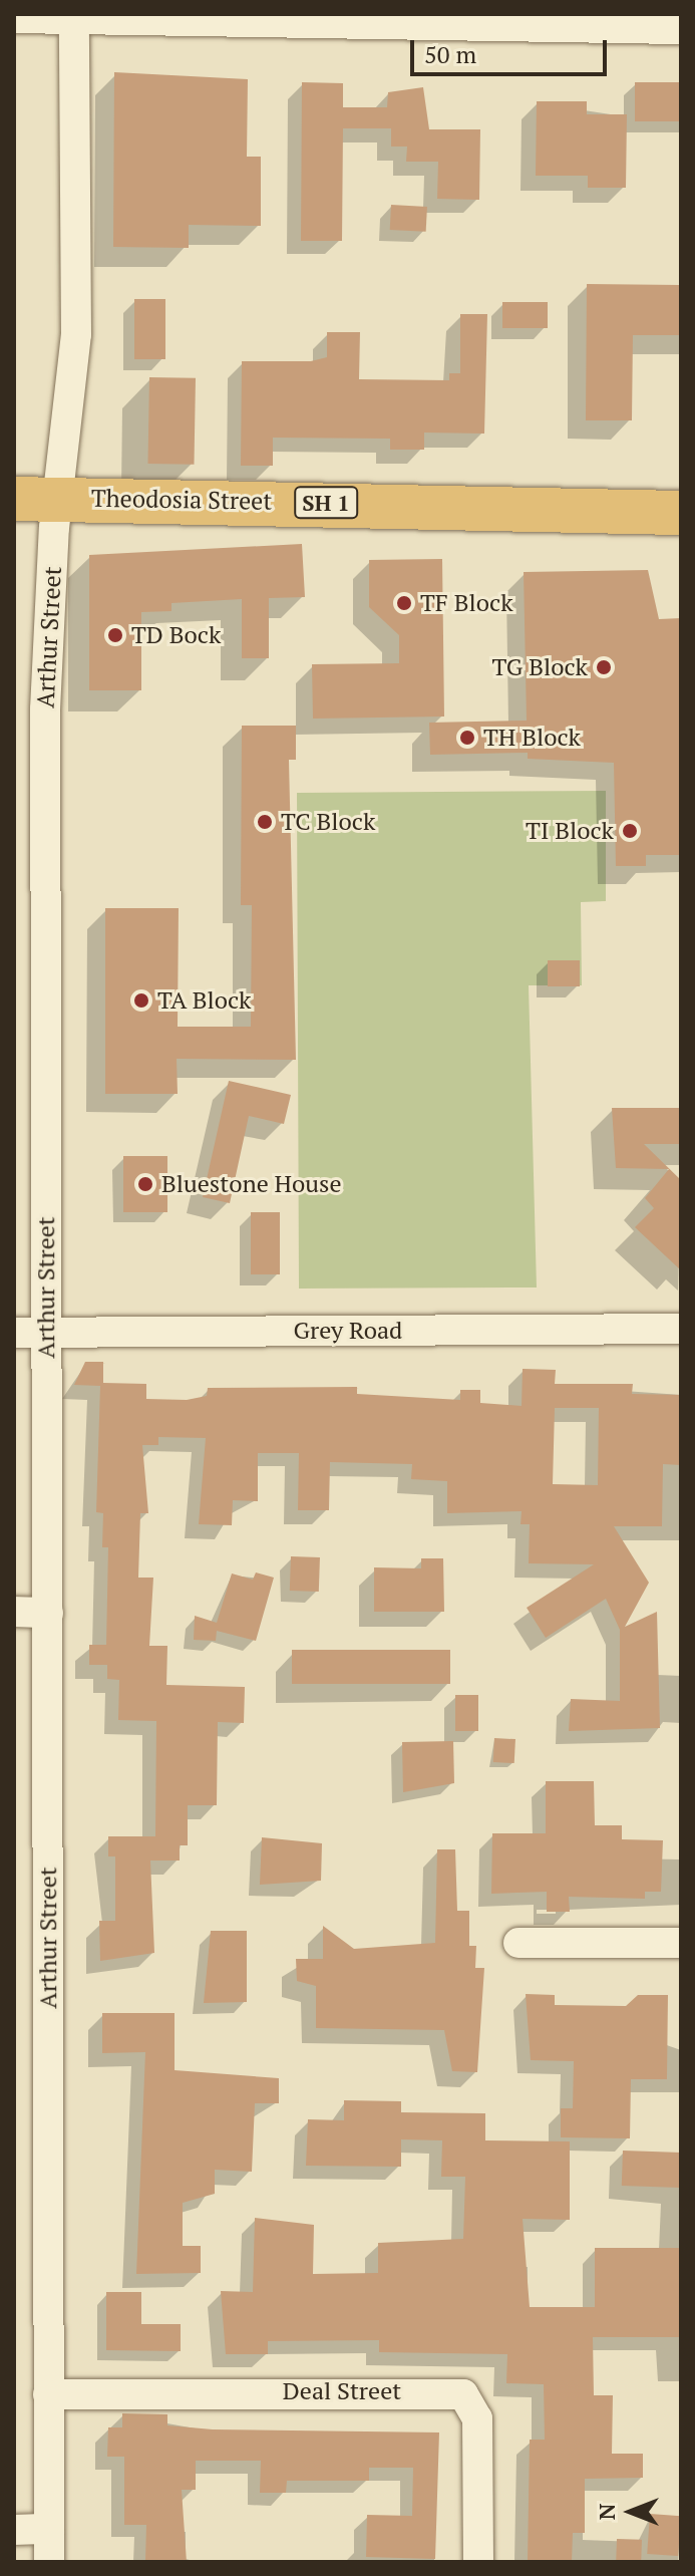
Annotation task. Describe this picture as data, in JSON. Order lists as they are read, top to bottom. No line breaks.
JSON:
{"streets":{"highway":["Theodosia Street","SH 1"],"street":["Arthur Street","Grey Road","Deal Street"]},"crossings":[["Theodosia Street","Arthur Street"],["Arthur Street","Grey Road"],["Arthur Street","Deal Street"]],"places":["TF Block","TD Bock","TG Block","TH Block","TC Block","TI Block","TA Block","Bluestone House"],"scale_bar":"50 m","north":"left"}
